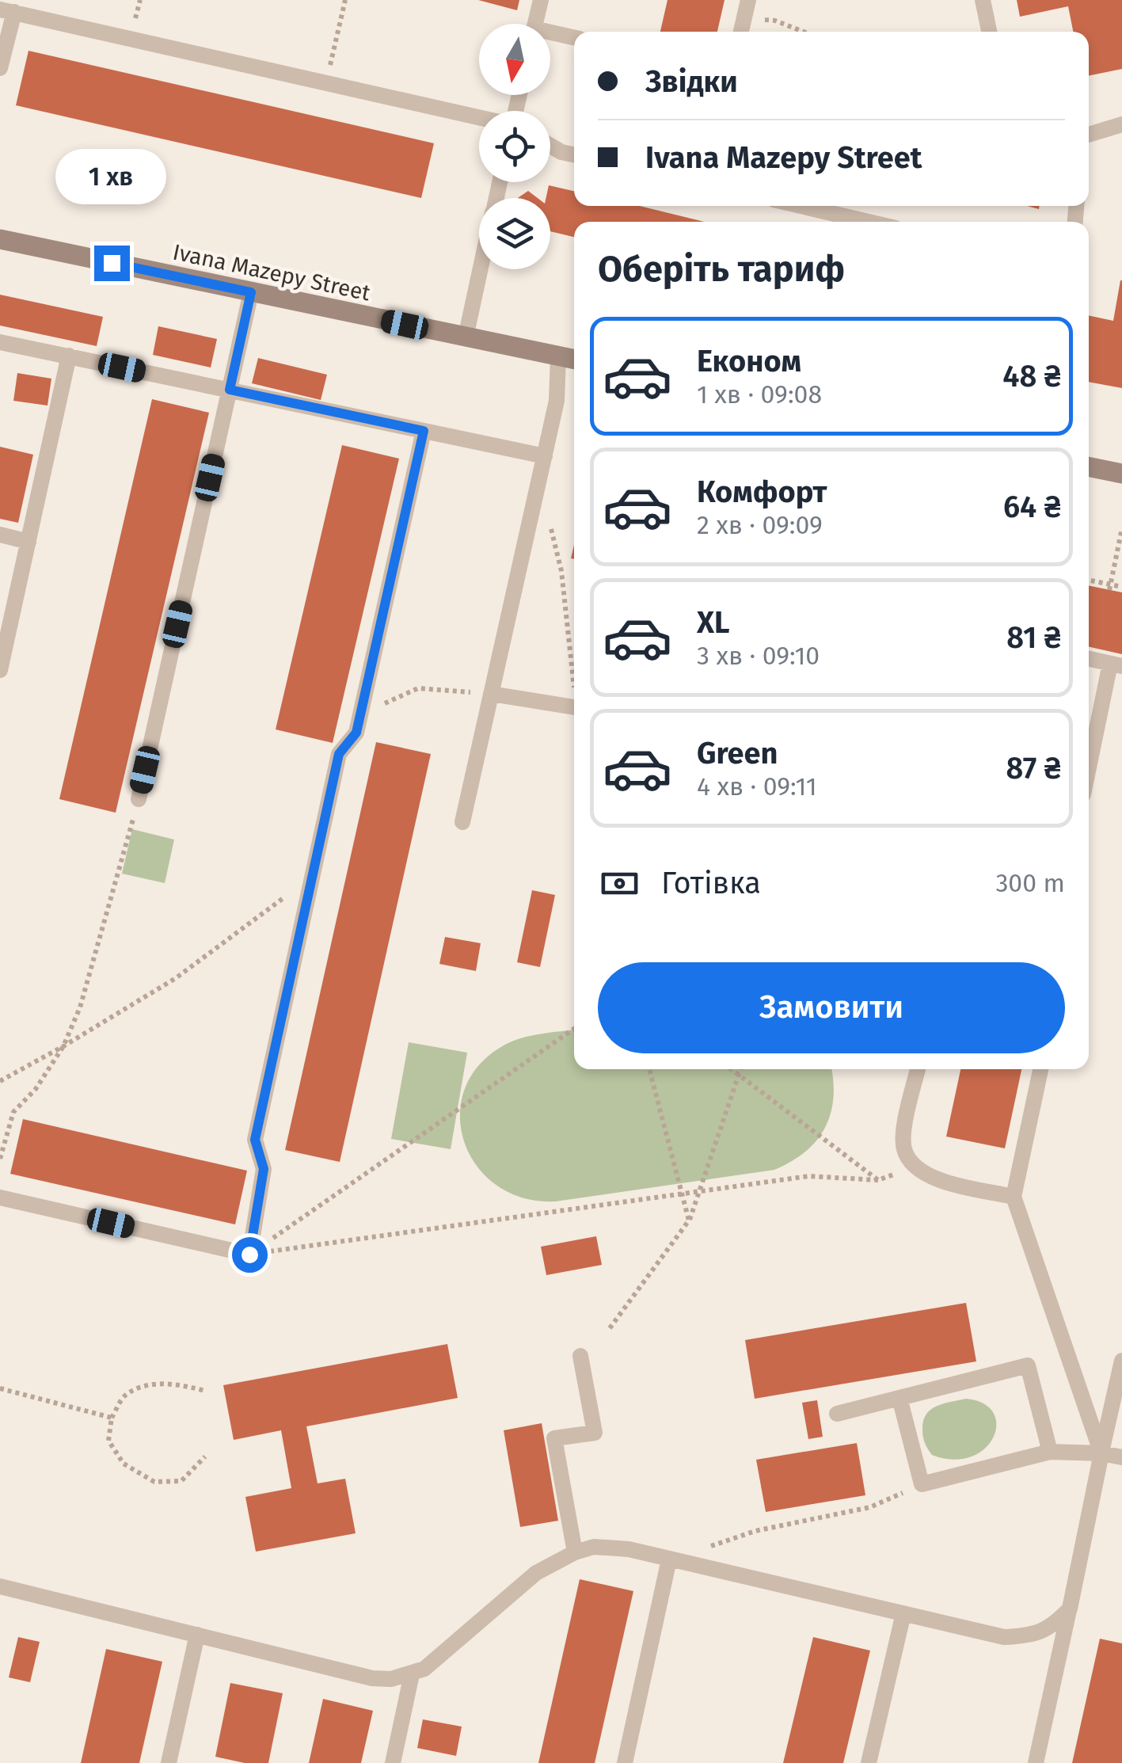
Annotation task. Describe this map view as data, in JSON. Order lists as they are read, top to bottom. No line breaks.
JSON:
{"streets":{"main road":["Ivana Mazepy Street"]},"north":"bottom","page":{"banner":["Звідки","Ivana Mazepy Street"],"bubble":"1 хв","heading":"Оберіть тариф","list":[{"name":"Економ","note":"1 хв · 09:08","value":"48 ₴"},{"name":"Комфорт","note":"2 хв · 09:09","value":"64 ₴"},{"name":"XL","note":"3 хв · 09:10","value":"81 ₴"},{"name":"Green","note":"4 хв · 09:11","value":"87 ₴"}],"pay":["Готівка","300 m"],"buttons":"Замовити"}}
